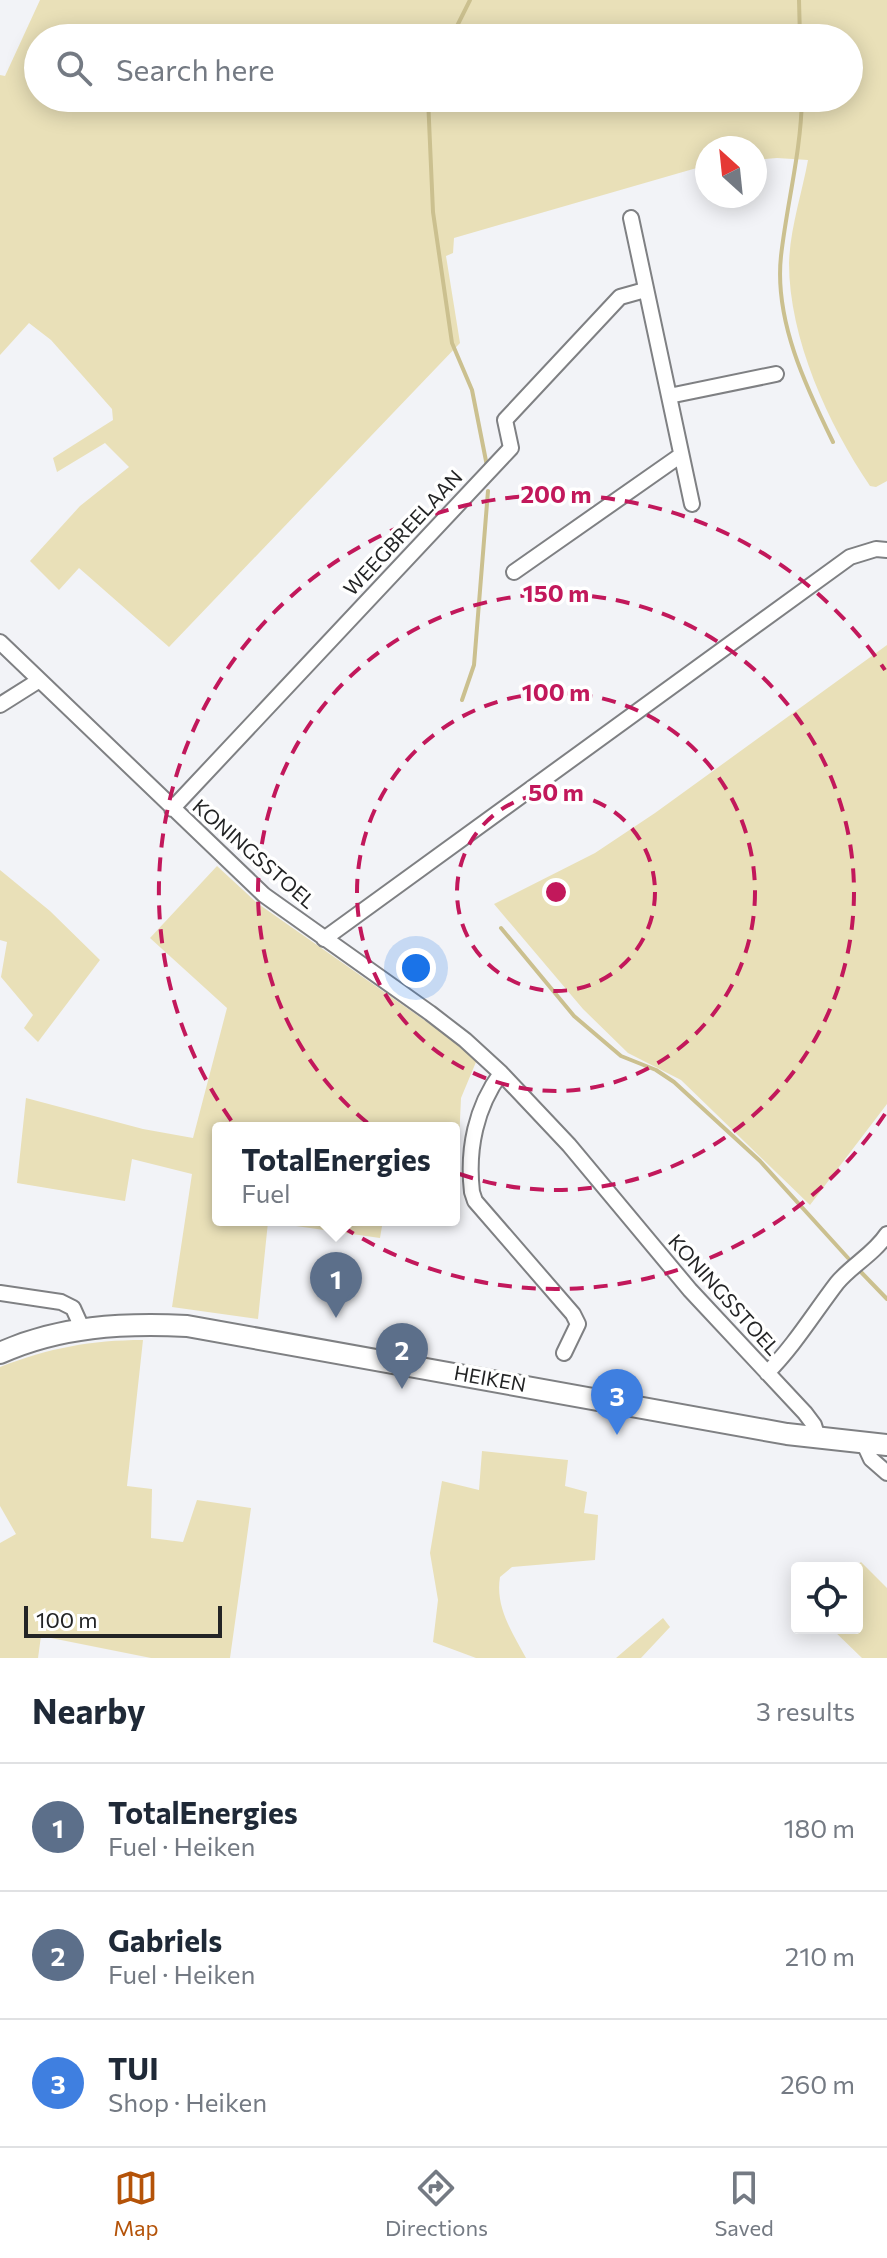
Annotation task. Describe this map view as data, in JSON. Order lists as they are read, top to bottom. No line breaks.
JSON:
{"streets":{"main road":["HEIKEN"],"street":["WEEGBREELAAN","KONINGSSTOEL"]},"crossings":[["WEEGBREELAAN","KONINGSSTOEL"],["KONINGSSTOEL","HEIKEN"]],"scale_bar":"100 m","north":"top left","page":{"search":"Search here","popup":["TotalEnergies","Fuel"],"pins":["1","2","3"],"scale":"100 m","heading":["Nearby","3 results"],"list":[{"mark":"1","name":"TotalEnergies","note":"Fuel · Heiken","value":"180 m"},{"mark":"2","name":"Gabriels","note":"Fuel · Heiken","value":"210 m"},{"mark":"3","name":"TUI","note":"Shop · Heiken","value":"260 m"}],"nav":["Map","Directions","Saved"]},"rings":["200 m","150 m","100 m","50 m"]}
